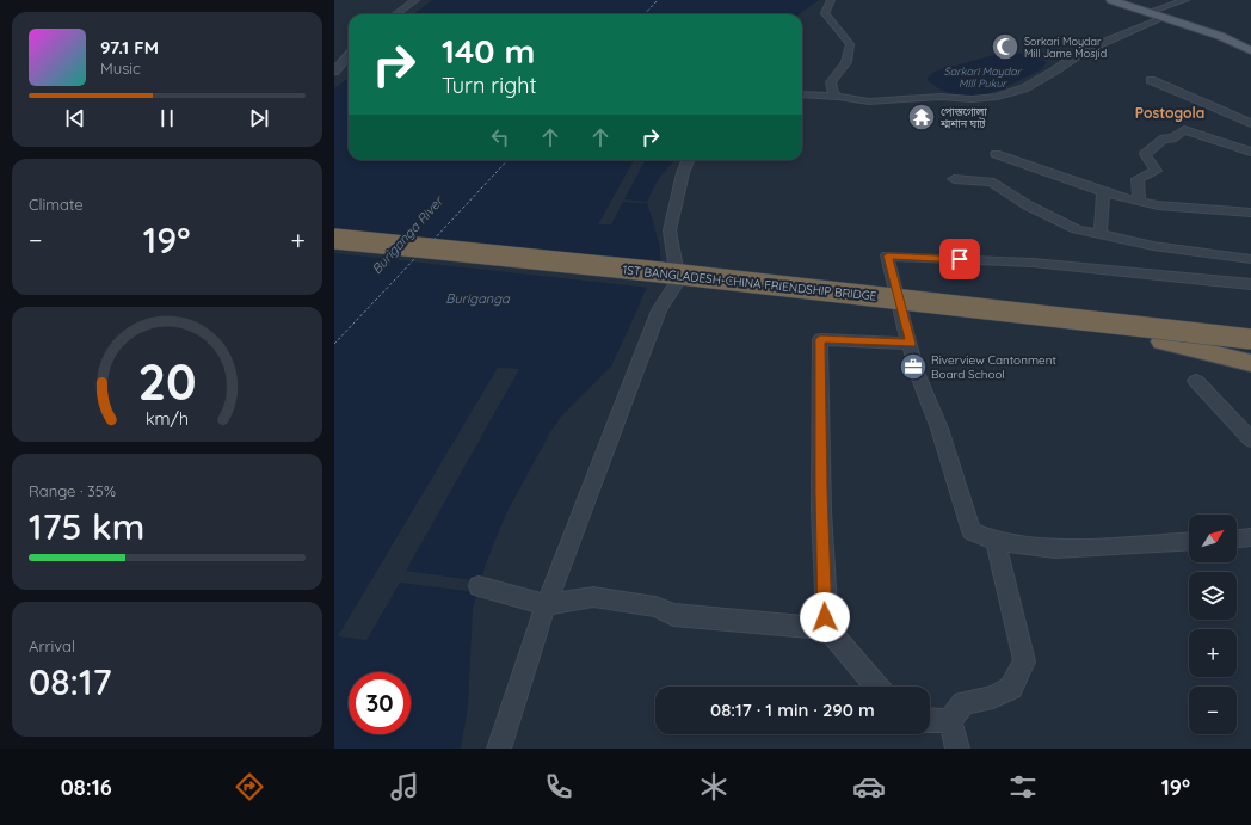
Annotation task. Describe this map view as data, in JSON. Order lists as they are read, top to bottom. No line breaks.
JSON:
{"streets":{"highway":["1ST BANGLADESH-CHINA FRIENDSHIP BRIDGE"]},"districts":["Postogola"],"water":["Sarkari Maydar MIll Pukur","Buriganga River","Buriganga"],"places":{"mosque":["Sorkari Moydar Mill Jame Mosjid"],"temple":["পোস্তগোলা শ্মশান ঘাট"],"office":["Riverview Cantonment Board School"]},"north":"top right","page":{"turn":["140 m","Turn right"],"song":["97.1 FM","Music"],"tile":["Climate",["Range · 35%","175 km"],["Arrival","08:17"]],"heat":["−","19°","+"],"map_buttons":["+","−"],"limit":"30","trip":"08:17 · 1 min · 290 m","tabs":["08:16","19°"],"gauge":["20","km/h"]}}
